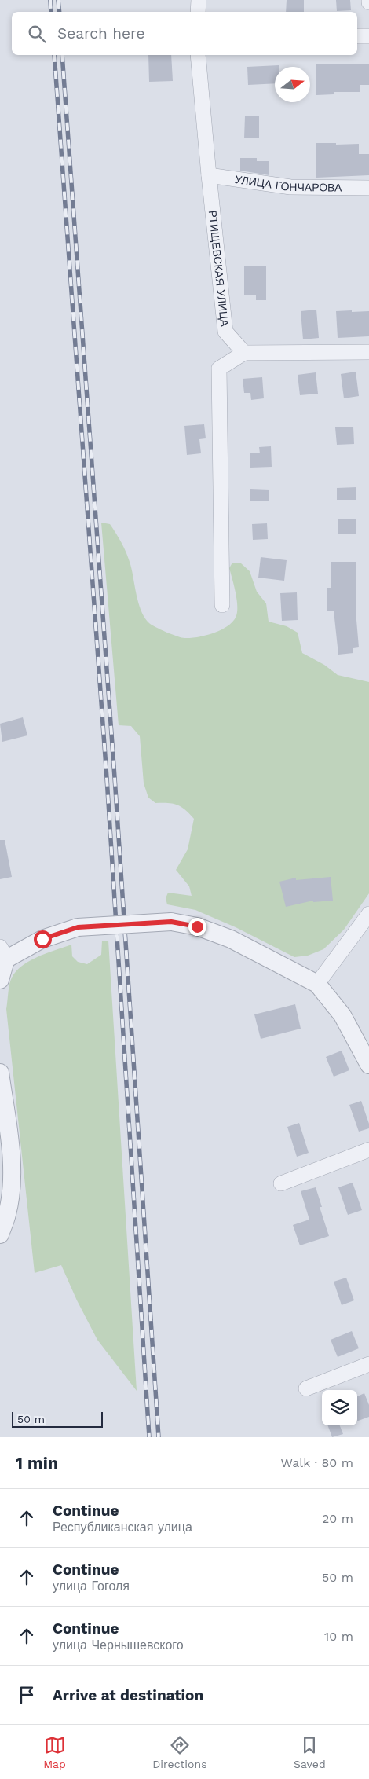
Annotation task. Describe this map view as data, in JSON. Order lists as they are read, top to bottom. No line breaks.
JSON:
{"streets":{"street":["УЛИЦА ГОНЧАРОВА","РТИЩЕВСКАЯ УЛИЦА"]},"crossings":[["УЛИЦА ГОНЧАРОВА","РТИЩЕВСКАЯ УЛИЦА"]],"scale_bar":"50 m","north":"right","page":{"search":"Search here","scale":"50 m","heading":["1 min","Walk · 80 m"],"list":[["Continue","Республиканская улица","20 m"],["Continue","улица Гоголя","50 m"],["Continue","улица Чернышевского","10 m"],"Arrive at destination"],"nav":["Map","Directions","Saved"]}}
